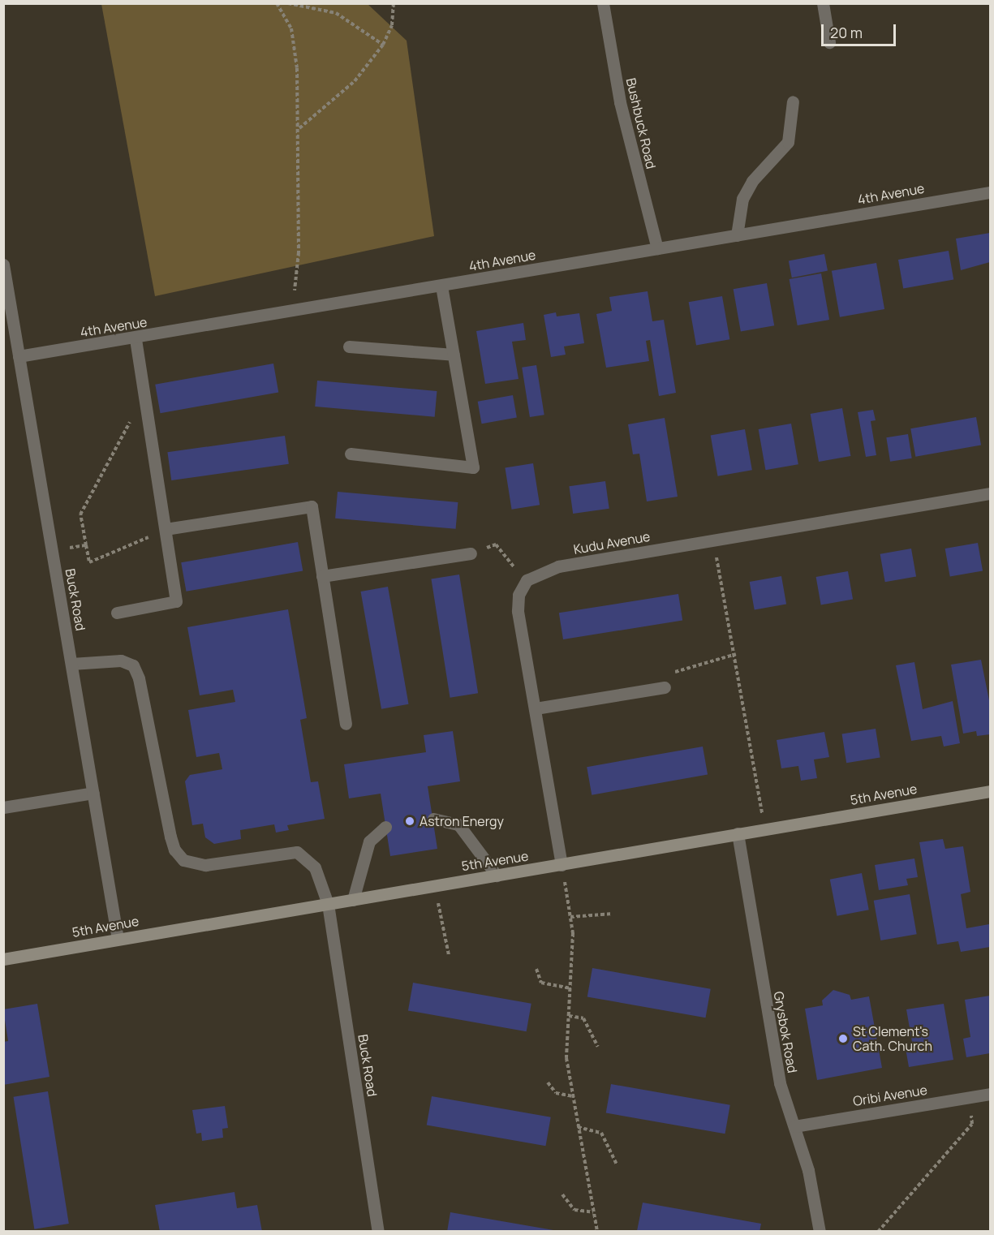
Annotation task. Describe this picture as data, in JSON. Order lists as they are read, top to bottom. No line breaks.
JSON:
{"streets":{"main road":["5th Avenue"],"street":["Bushbuck Road","4th Avenue","Kudu Avenue","Buck Road","Grysbok Road","Oribi Avenue"]},"crossings":[["Bushbuck Road","4th Avenue"],["4th Avenue","Buck Road"],["Buck Road","5th Avenue"],["5th Avenue","Grysbok Road"],["Grysbok Road","Oribi Avenue"]],"places":["Astron Energy","St Clement's Cath. Church"],"scale_bar":"20 m"}
